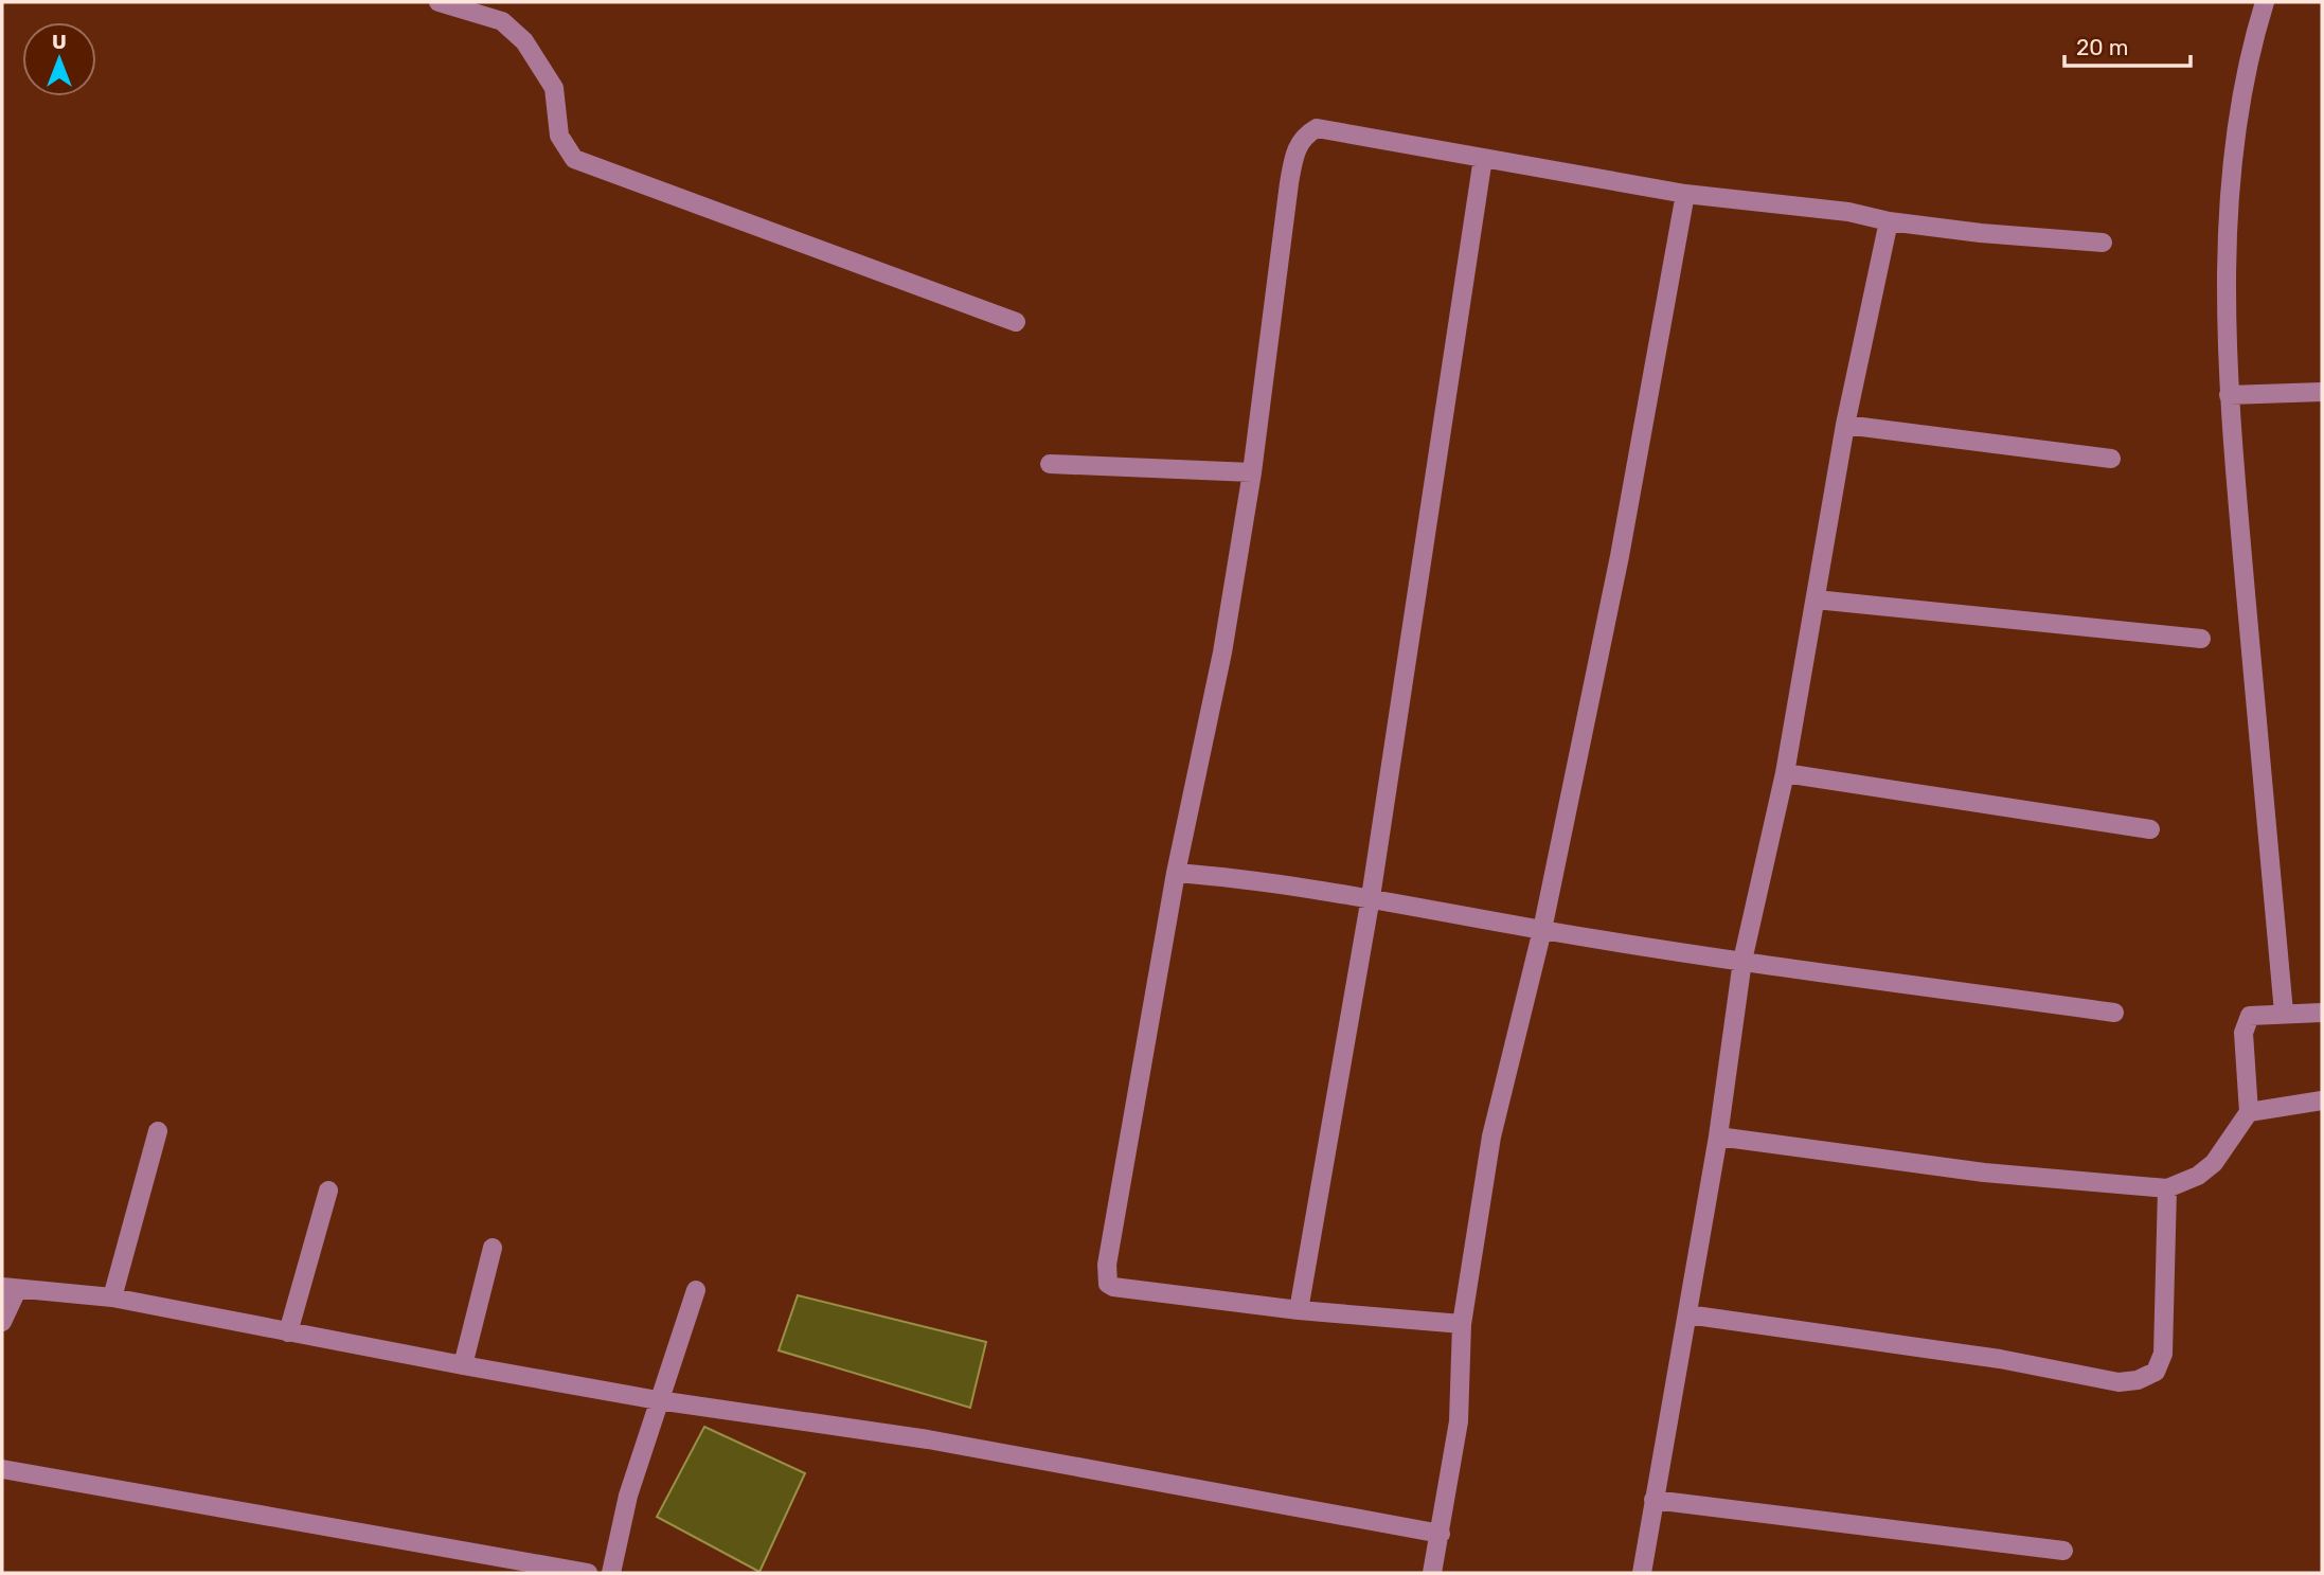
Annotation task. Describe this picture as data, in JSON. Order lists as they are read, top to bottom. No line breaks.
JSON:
{"scale_bar":"20 m","north":"top"}
